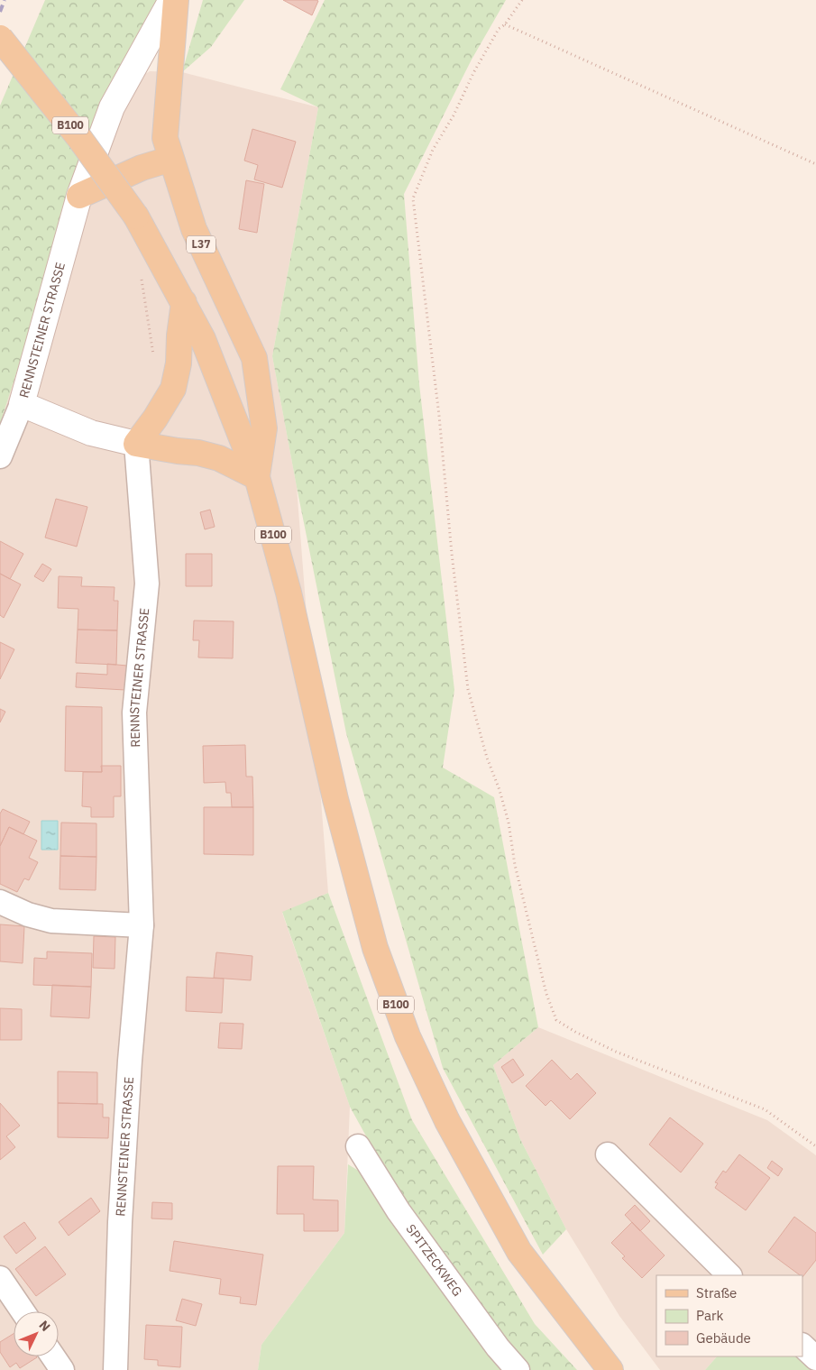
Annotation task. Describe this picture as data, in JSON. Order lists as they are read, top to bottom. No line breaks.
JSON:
{"streets":{"main road":["B100","L37","RENNSTEINER STRASSE"],"street":["SPITZECKWEG"]},"crossings":[["B100","L37"]],"legend":["Straße","Park","Gebäude"],"north":"top right"}
